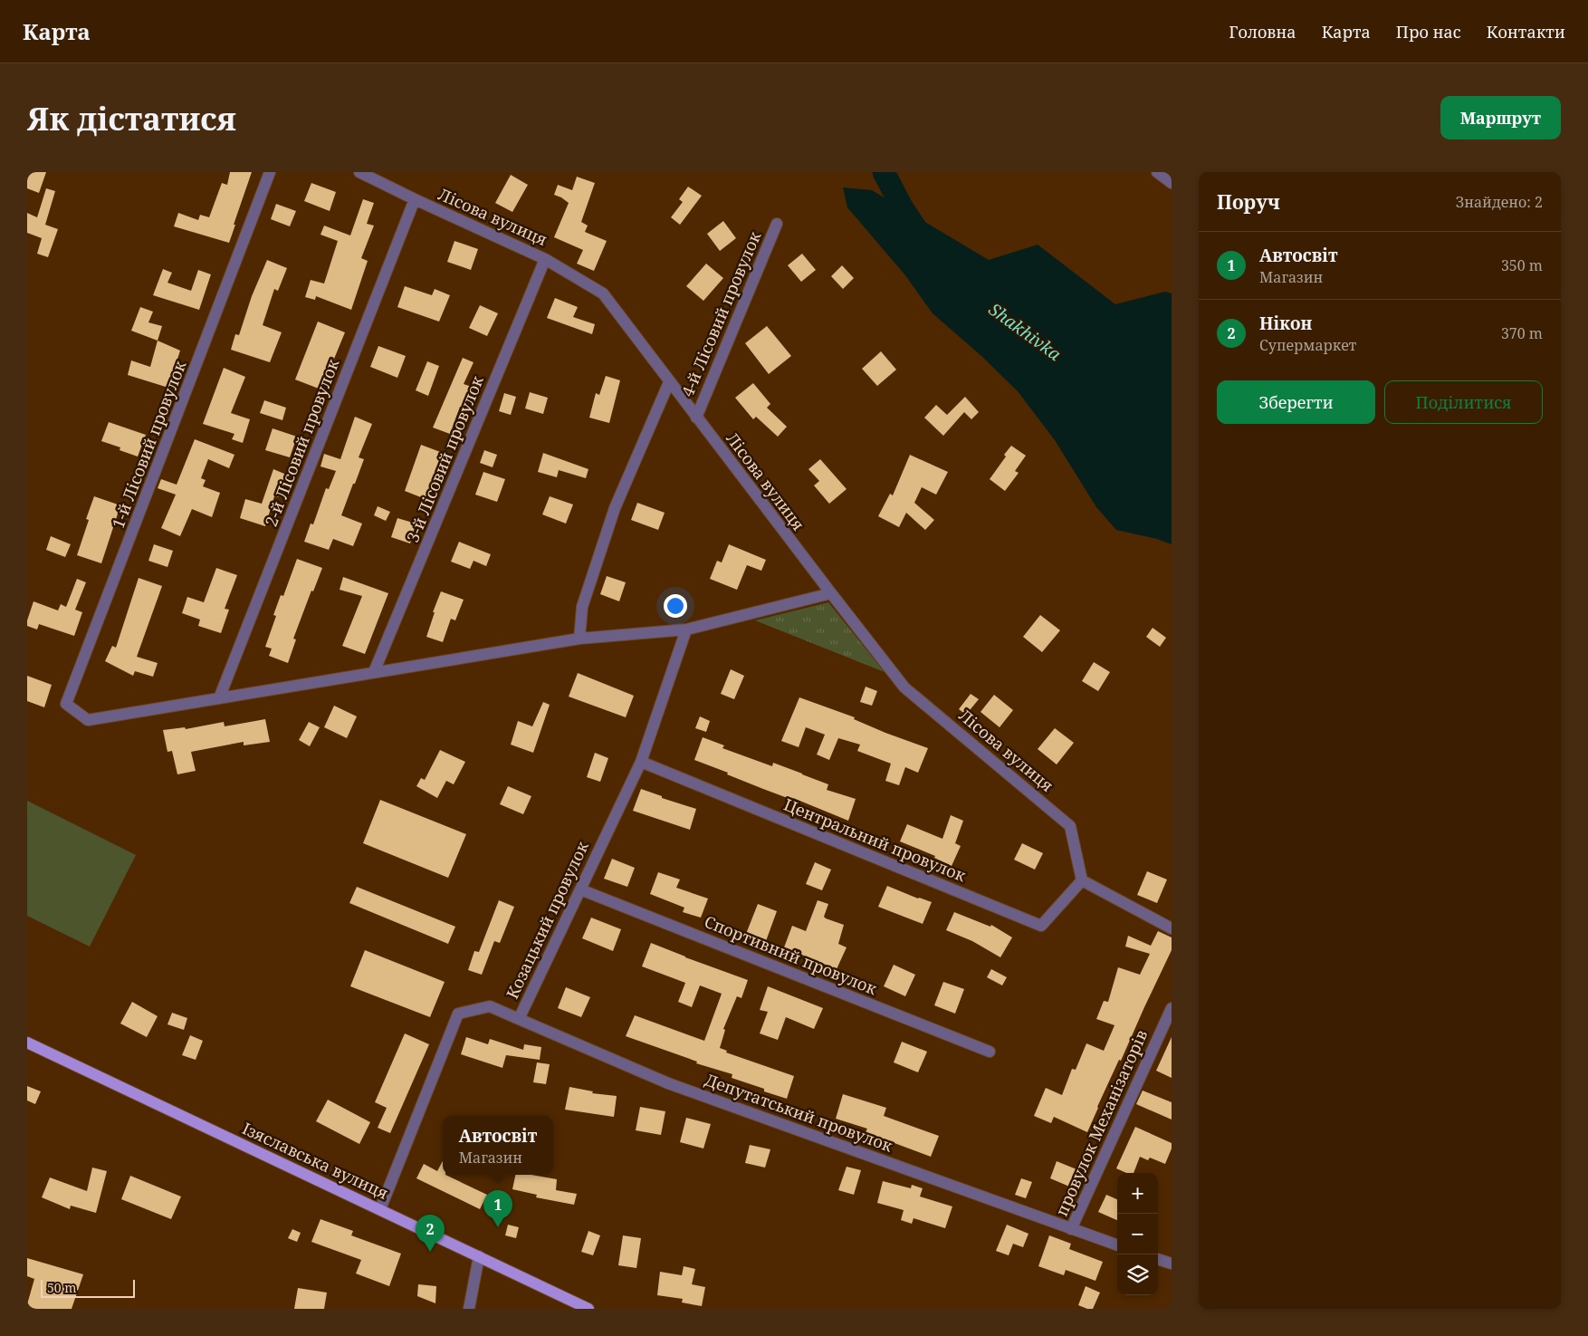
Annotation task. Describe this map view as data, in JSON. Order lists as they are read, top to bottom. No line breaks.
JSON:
{"streets":{"main road":["Ізяславська вулиця"],"street":["Лісова вулиця","4-й Лісовий провулок","2-й Лісовий провулок","1-й Лісовий провулок","3-й Лісовий провулок","Центральний провулок","Козацький провулок","Спортивний провулок","Депутатський провулок","провулок Механізаторів"]},"crossings":[["Лісова вулиця","4-й Лісовий провулок"],["Лісова вулиця","2-й Лісовий провулок"],["Лісова вулиця","3-й Лісовий провулок"],["Лісова вулиця","Центральний провулок"],["2-й Лісовий провулок","1-й Лісовий провулок"],["Центральний провулок","Козацький провулок"],["Козацький провулок","Спортивний провулок"],["Козацький провулок","Депутатський провулок"],["Козацький провулок","Ізяславська вулиця"],["Депутатський провулок","провулок Механізаторів"]],"water":["Shakhivka"],"scale_bar":"50 m","page":{"header":"Карта","nav":["Головна","Карта","Про нас","Контакти"],"buttons":["Маршрут",["Зберегти","Поділитися"]],"title":"Як дістатися","heading":["Поруч","Знайдено: 2"],"list":[{"mark":"1","name":"Автосвіт","note":"Магазин","value":"350 m"},{"mark":"2","name":"Нікон","note":"Супермаркет","value":"370 m"}],"popup":["Автосвіт","Магазин"],"map_buttons":["+","−"],"pins":["1","2"],"scale":"50 m"}}
